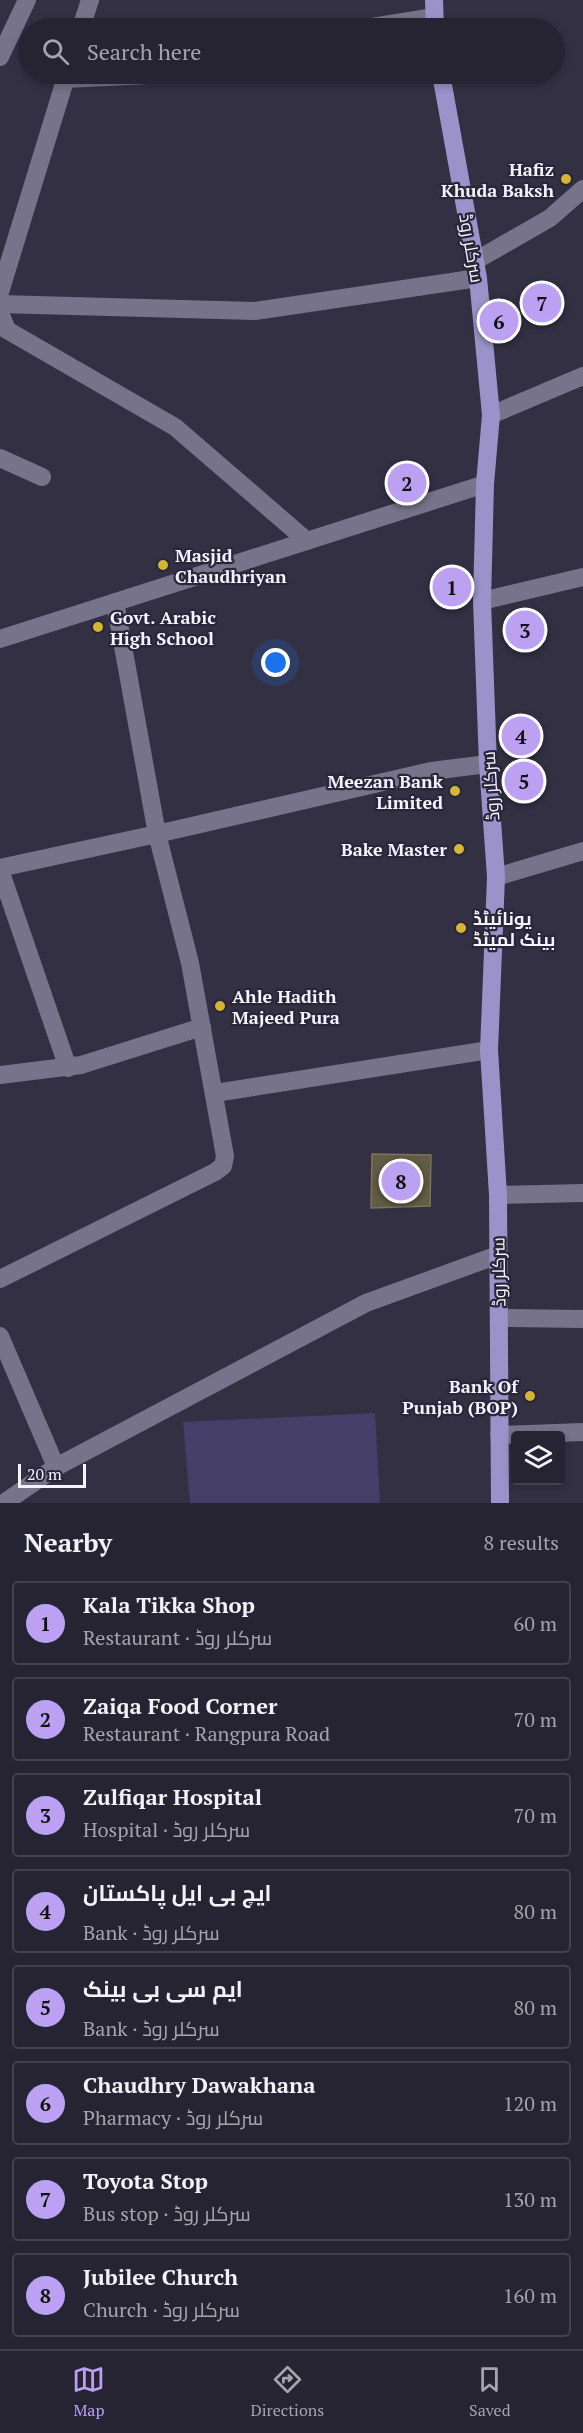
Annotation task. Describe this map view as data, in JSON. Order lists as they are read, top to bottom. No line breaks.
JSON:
{"streets":{"main road":["سرکلر روڈ"]},"places":["Hafiz Khuda Baksh","Masjid Chaudhriyan","Govt. Arabic High School","Meezan Bank Limited","Bake Master","یونائیٹڈ بینک لمیٹڈ","Ahle Hadith Majeed Pura","Bank Of Punjab (BOP)"],"scale_bar":"20 m","page":{"search":"Search here","pins":["7","6","2","1","3","4","5","8"],"scale":"20 m","heading":["Nearby","8 results"],"list":[{"mark":"1","name":"Kala Tikka Shop","note":"Restaurant · سرکلر روڈ","value":"60 m"},{"mark":"2","name":"Zaiqa Food Corner","note":"Restaurant · Rangpura Road","value":"70 m"},{"mark":"3","name":"Zulfiqar Hospital","note":"Hospital · سرکلر روڈ","value":"70 m"},{"mark":"4","name":"ایچ بی ایل پاکستان","note":"Bank · سرکلر روڈ","value":"80 m"},{"mark":"5","name":"ایم سی بی بینک","note":"Bank · سرکلر روڈ","value":"80 m"},{"mark":"6","name":"Chaudhry Dawakhana","note":"Pharmacy · سرکلر روڈ","value":"120 m"},{"mark":"7","name":"Toyota Stop","note":"Bus stop · سرکلر روڈ","value":"130 m"},{"mark":"8","name":"Jubilee Church","note":"Church · سرکلر روڈ","value":"160 m"}],"nav":["Map","Directions","Saved"]}}
